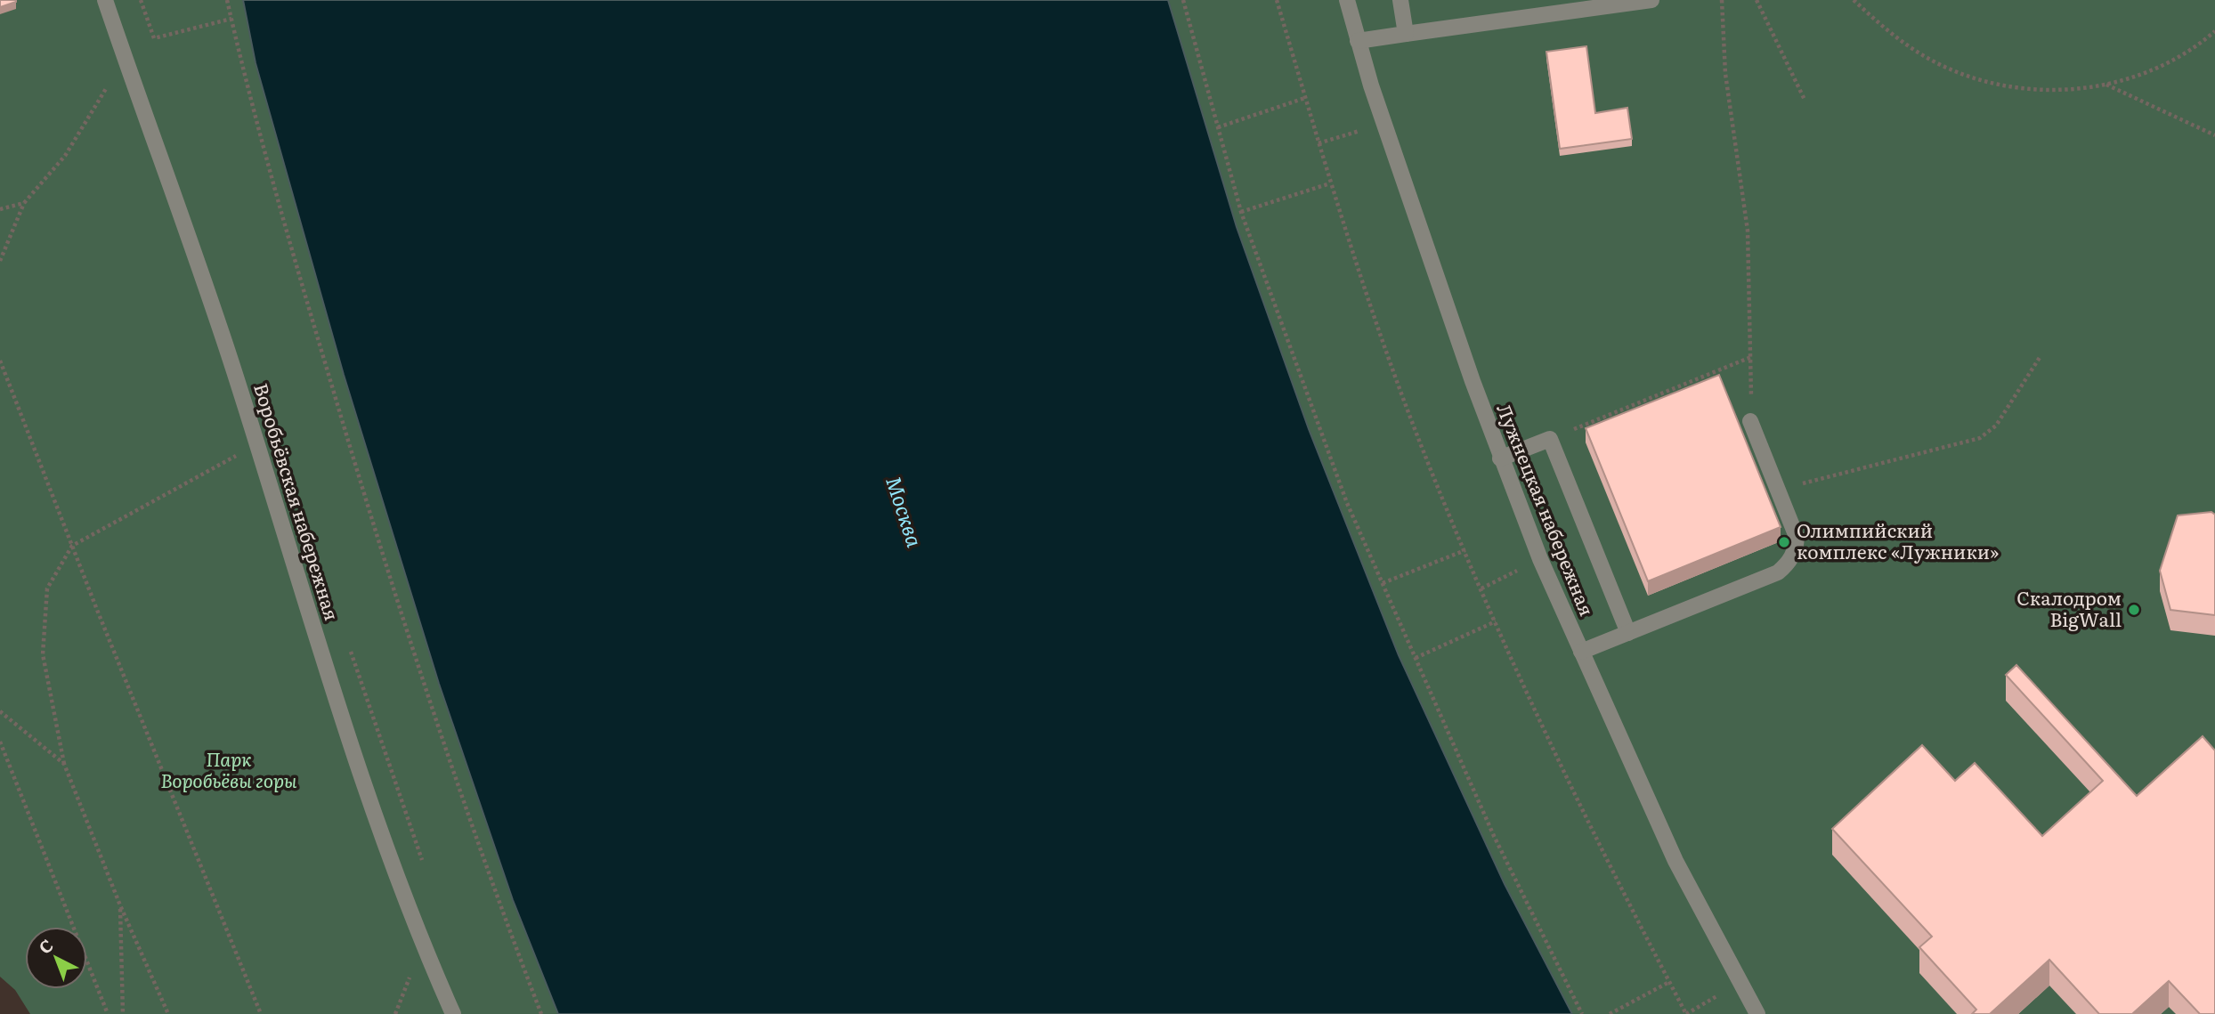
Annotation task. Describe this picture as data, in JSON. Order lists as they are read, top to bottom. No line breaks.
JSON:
{"streets":{"street":["Воробьёвская набережная","Лужнецкая набережная"]},"water":["Москва"],"parks":["Парк Воробьёвы горы"],"places":["Олимпийский комплекс «Лужники»","Скалодром BigWall"],"north":"top left"}
